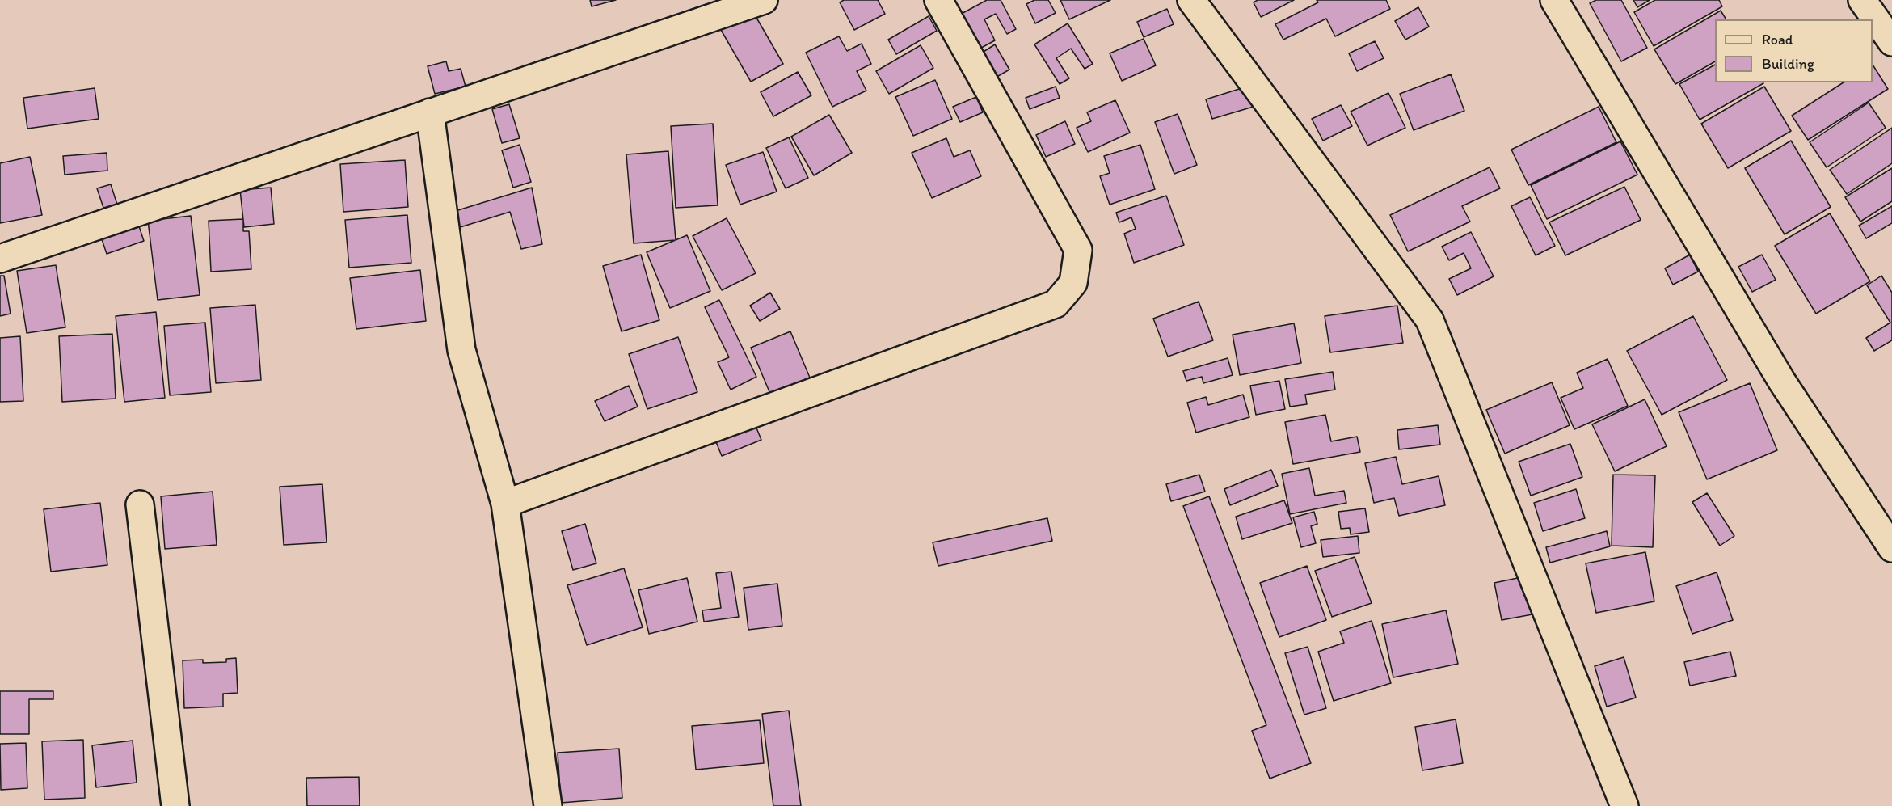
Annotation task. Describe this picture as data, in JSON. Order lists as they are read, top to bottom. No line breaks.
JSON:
{"legend":["Road","Building"]}
